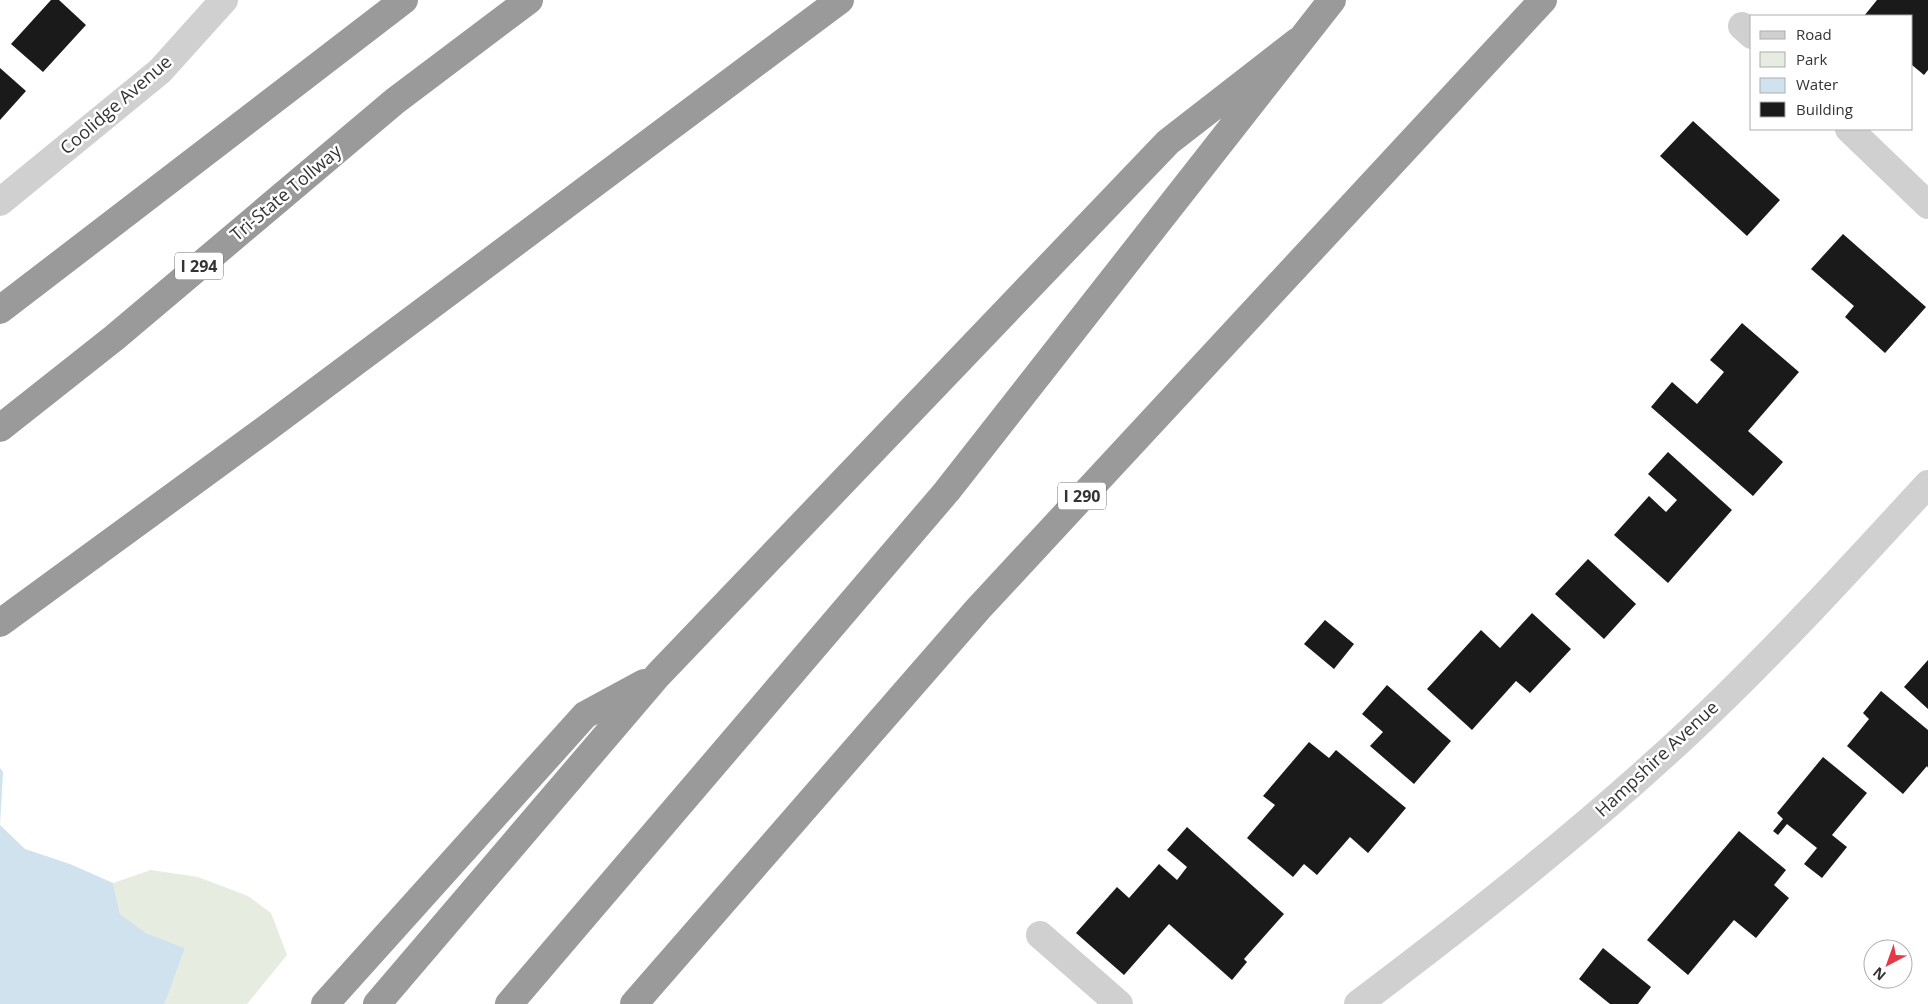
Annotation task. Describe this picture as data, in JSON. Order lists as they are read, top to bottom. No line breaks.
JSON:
{"streets":{"highway":["Tri-State Tollway","I 294","I 290"],"street":["Coolidge Avenue","Hampshire Avenue"]},"legend":["Road","Park","Water","Building"],"north":"bottom left"}
